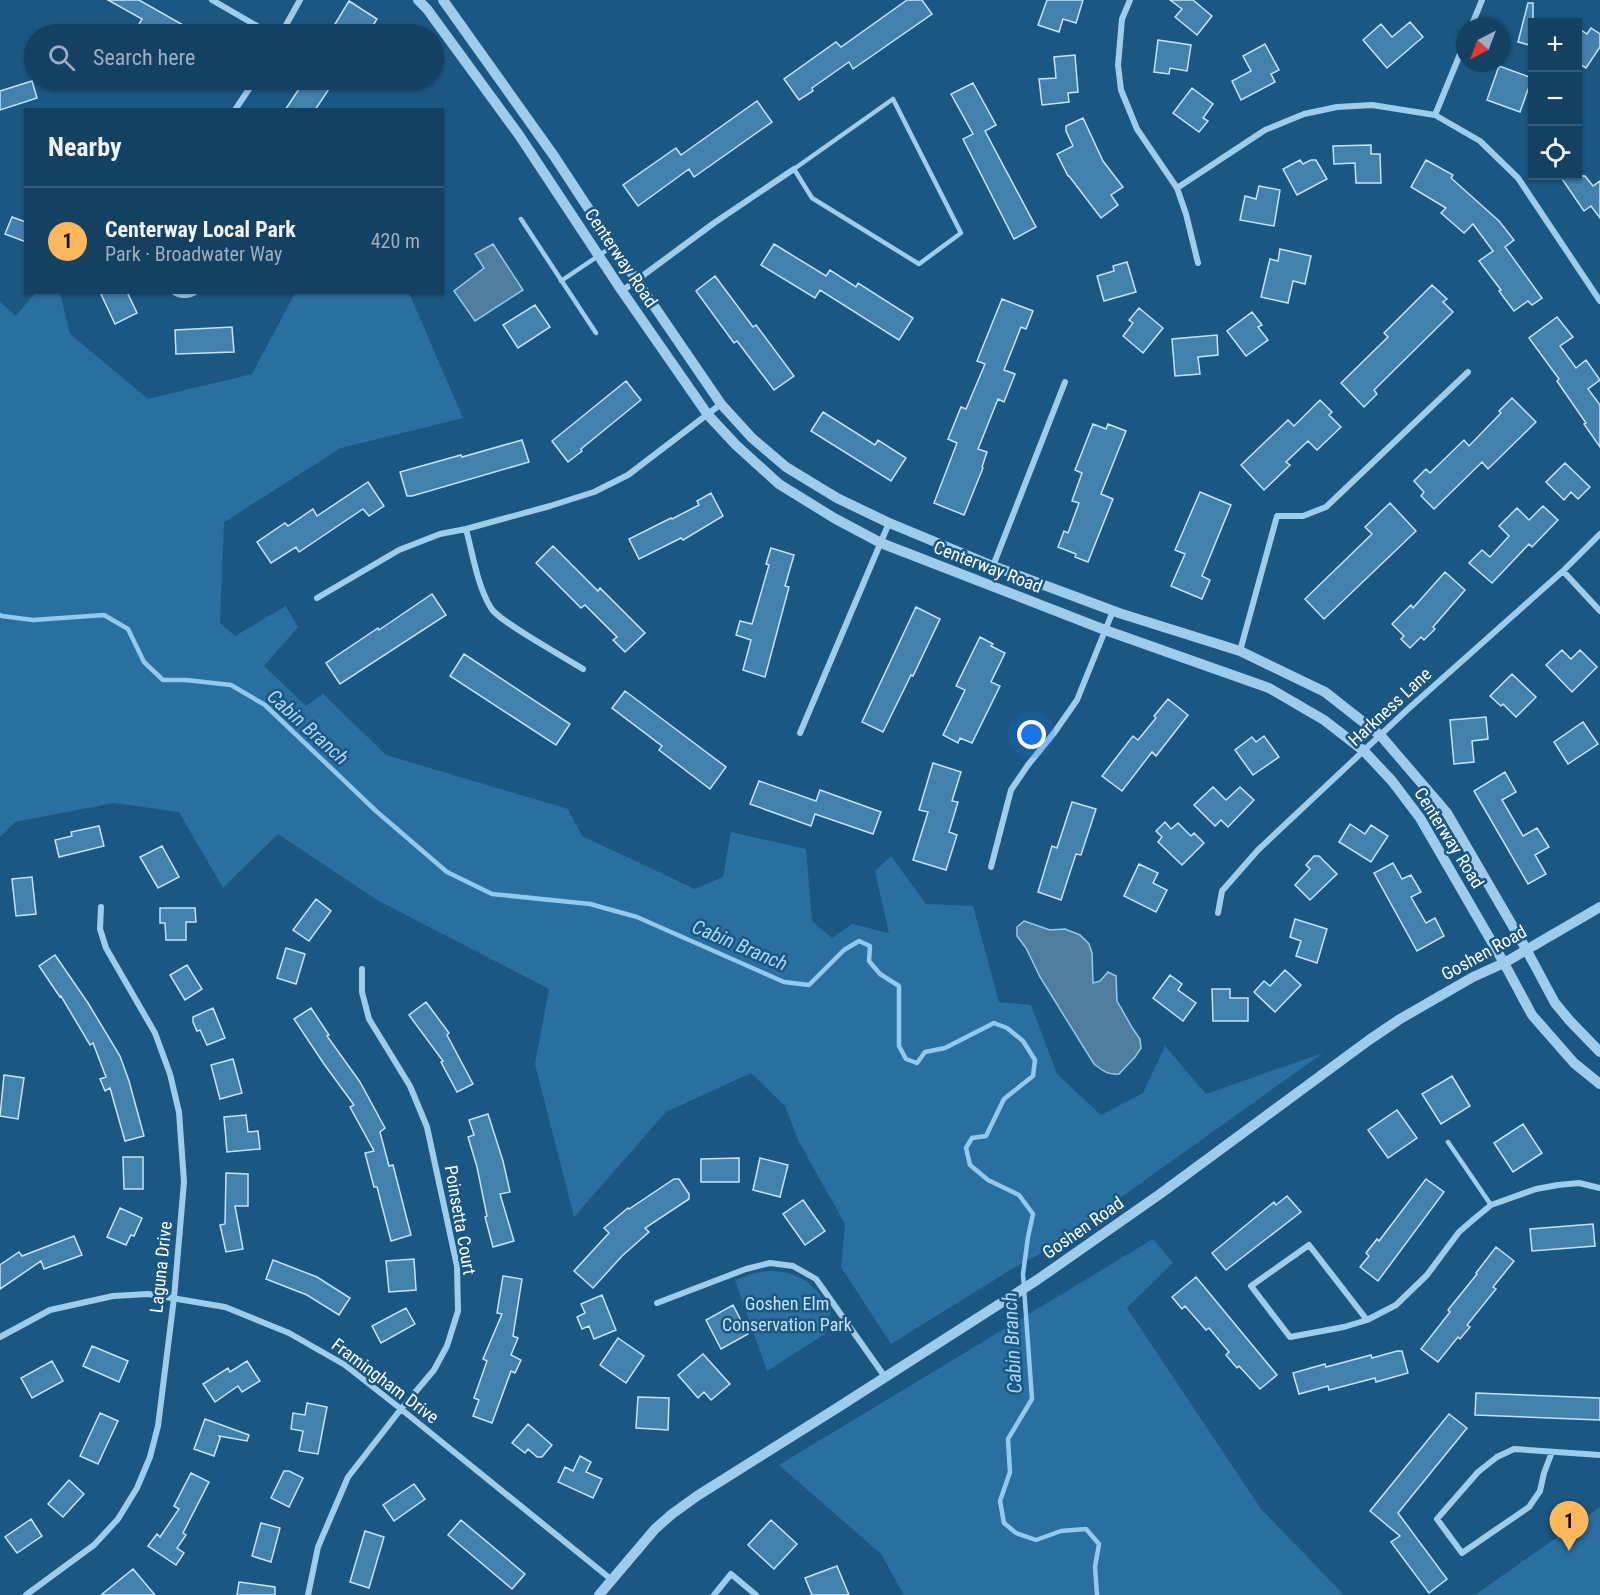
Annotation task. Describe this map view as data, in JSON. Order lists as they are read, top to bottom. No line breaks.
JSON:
{"streets":{"street":["Centerway Road","Harkness Lane","Goshen Road","Poinsetta Court","Laguna Drive","Framingham Drive"]},"crossings":[["Centerway Road","Harkness Lane"],["Centerway Road","Goshen Road"],["Goshen Road","Framingham Drive"],["Poinsetta Court","Framingham Drive"],["Laguna Drive","Framingham Drive"]],"water":["Cabin Branch"],"parks":["Goshen Elm Conservation Park"],"north":"bottom left","page":{"map_buttons":["+","−"],"search":"Search here","heading":"Nearby","list":[{"mark":"1","name":"Centerway Local Park","note":"Park · Broadwater Way","value":"420 m"}],"pins":"1"}}
